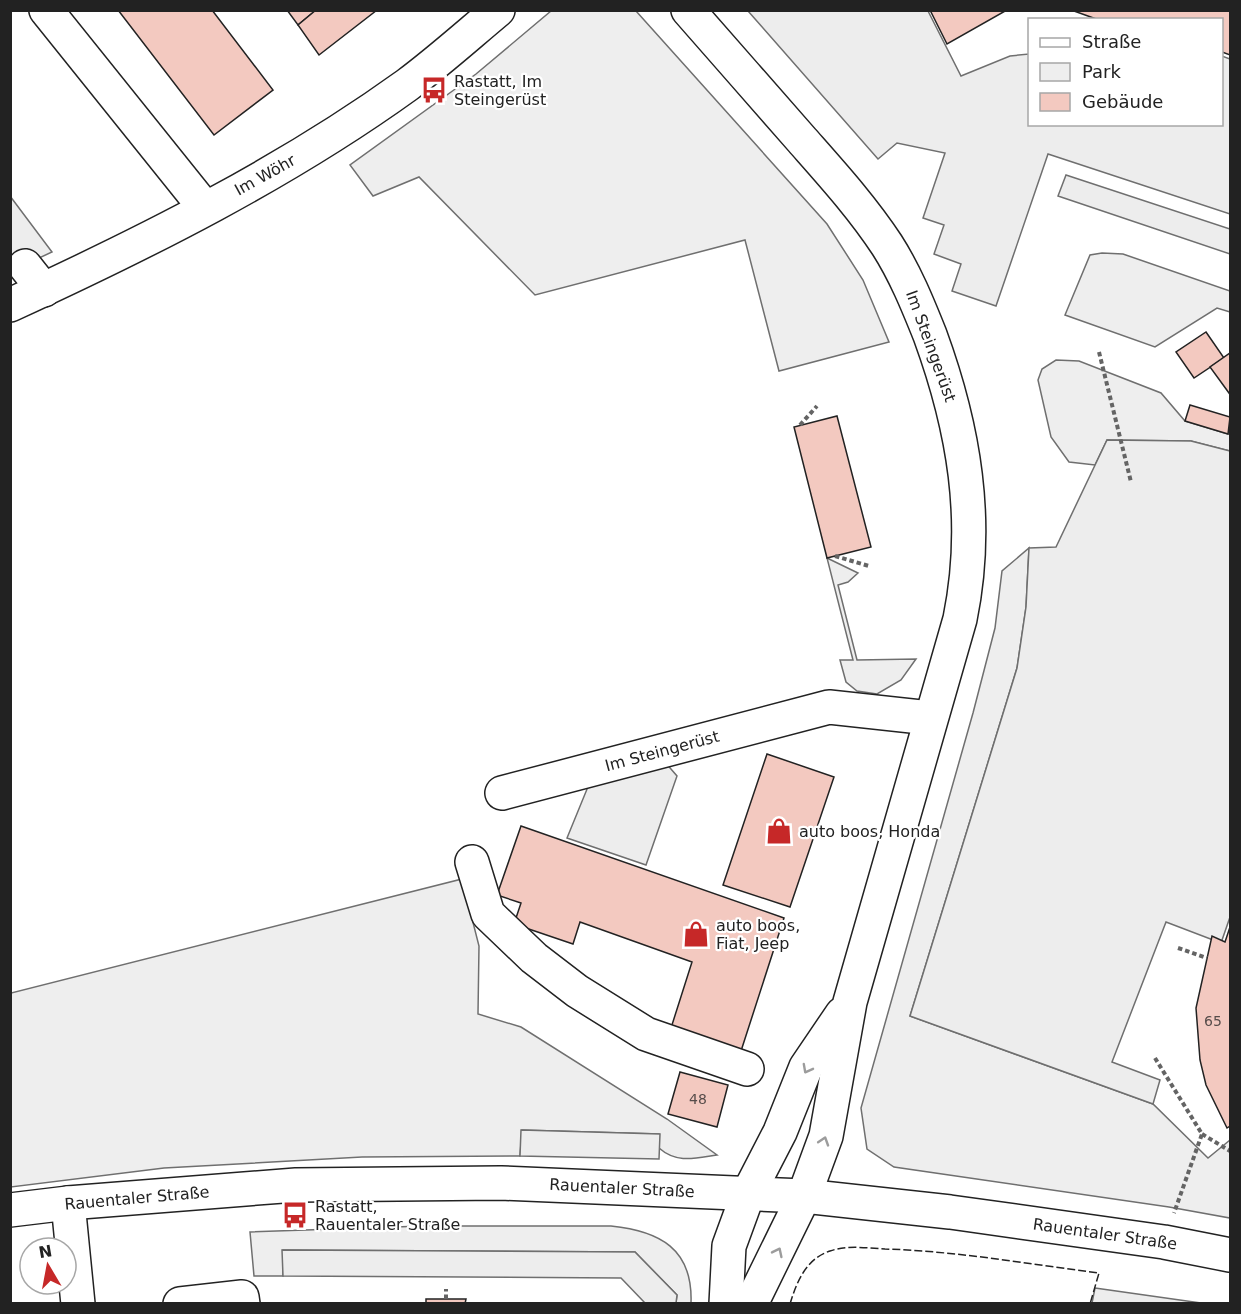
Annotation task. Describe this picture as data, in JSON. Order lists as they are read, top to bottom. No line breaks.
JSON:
{"streets":{"street":["Im Wöhr","Im Steingerüst","Rauentaler Straße"]},"crossings":[["Im Steingerüst","Rauentaler Straße"]],"places":{"bus stop":["Rastatt, Im Steingerüst","Rastatt, Rauentaler Straße"],"shop":["auto boos, Honda","auto boos, Fiat, Jeep"]},"house_numbers":["65","48"],"legend":["Straße","Park","Gebäude"],"north":"top"}
